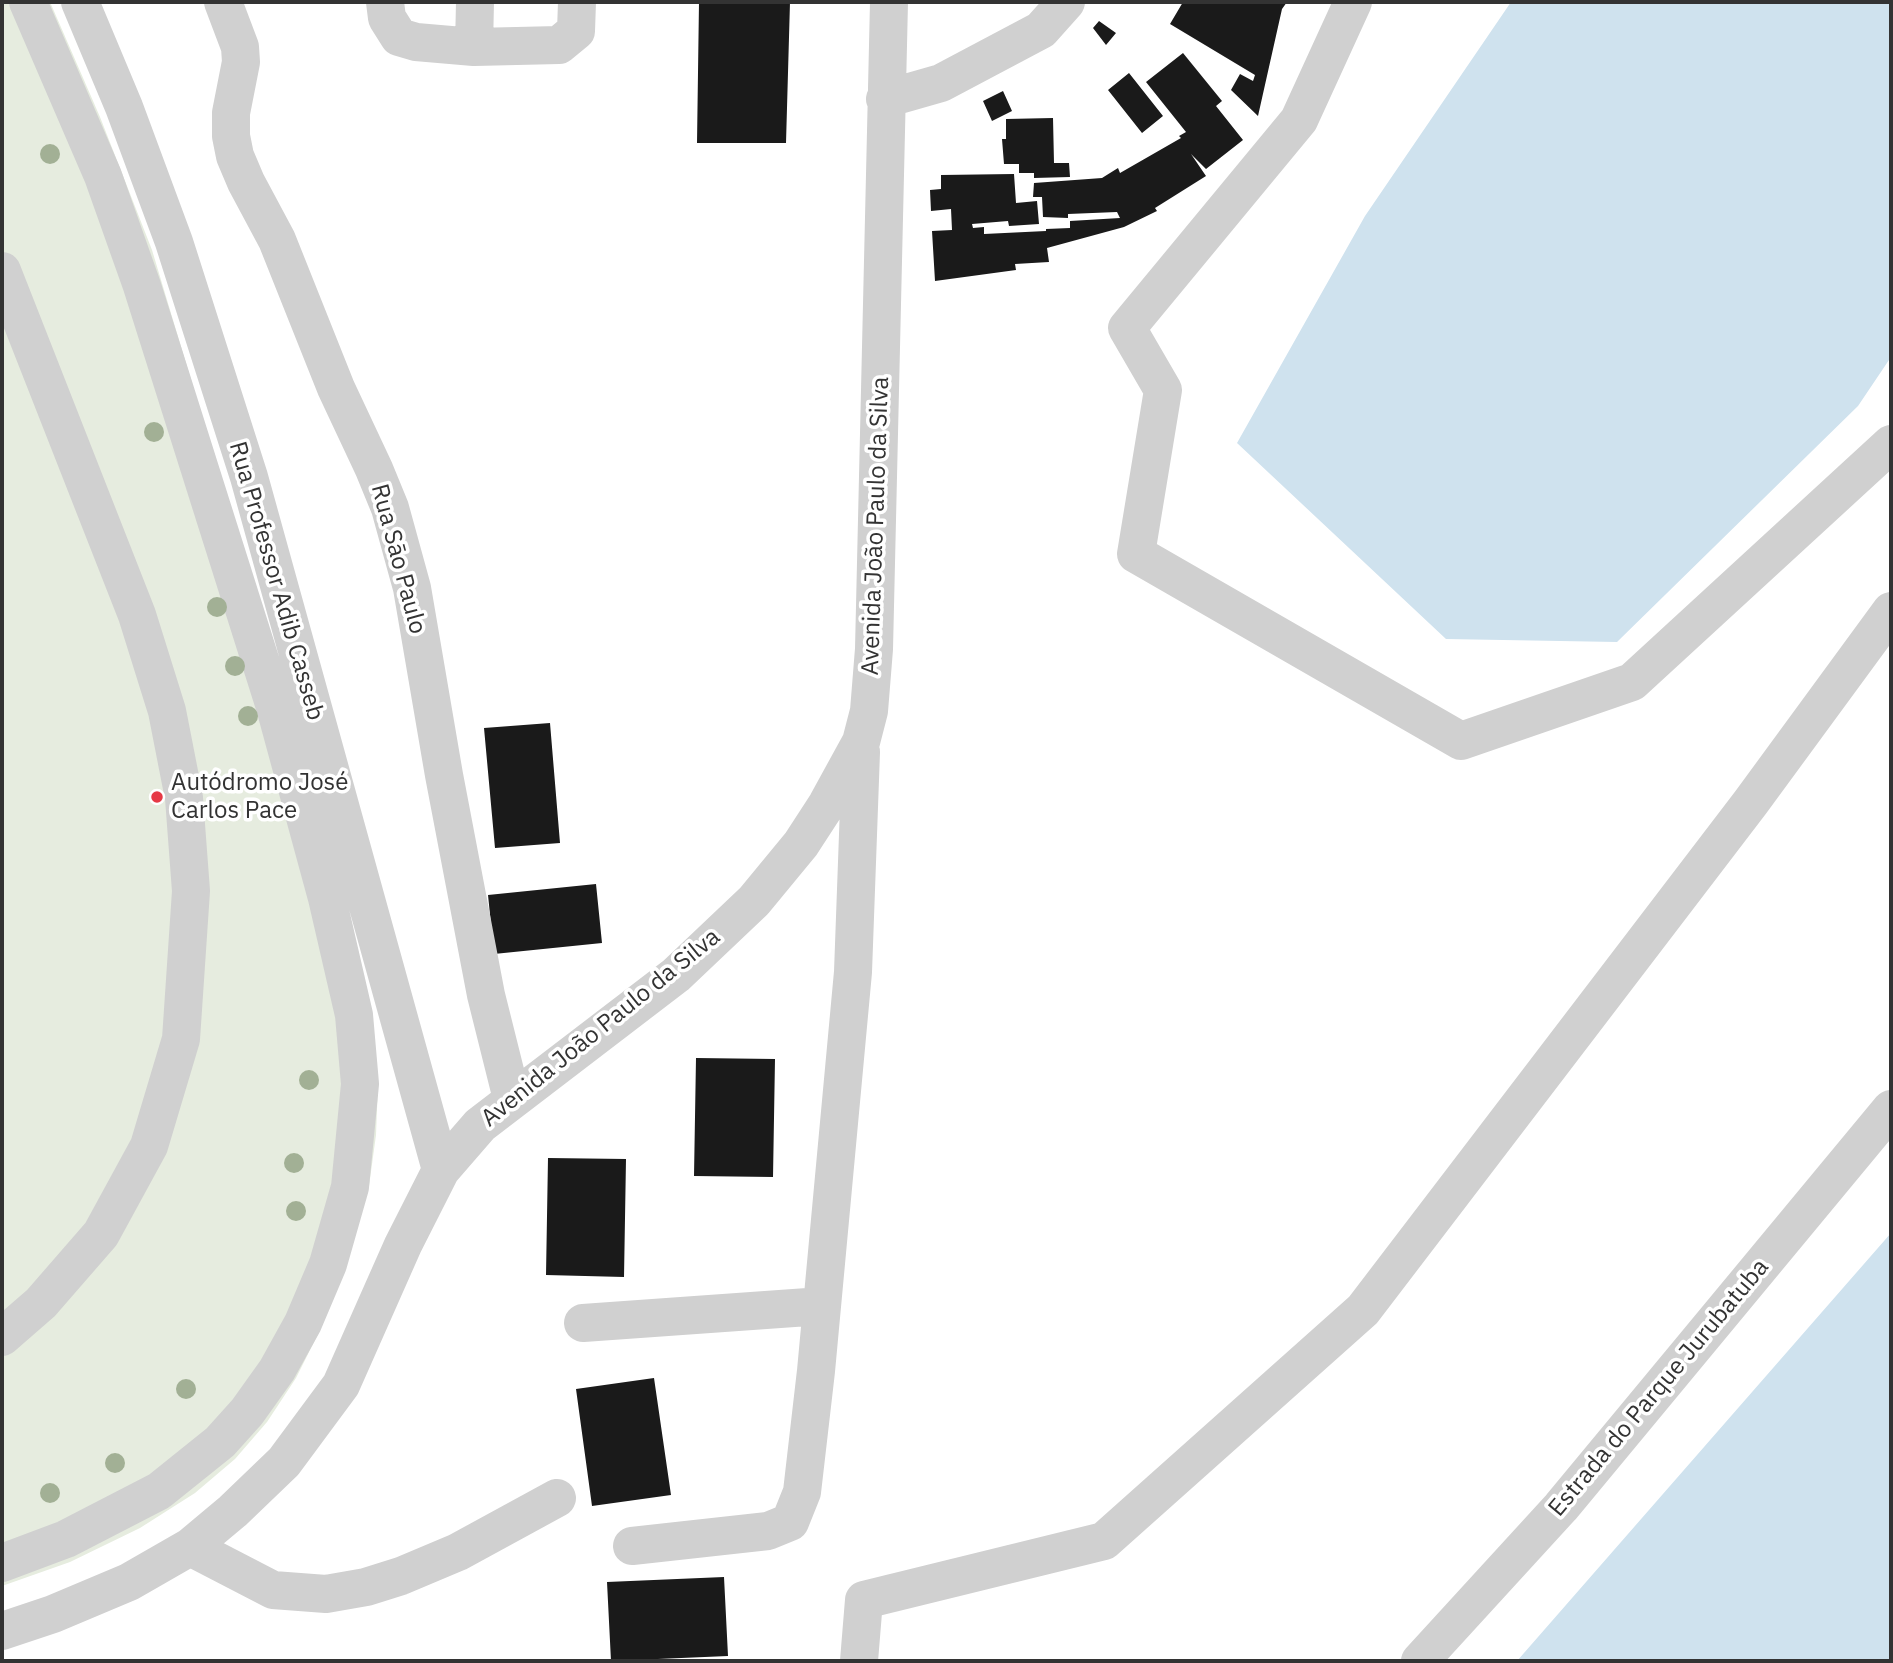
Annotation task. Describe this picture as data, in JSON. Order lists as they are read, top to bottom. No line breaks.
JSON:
{"streets":{"street":["Avenida João Paulo da Silva","Rua Sāo Paulo","Rua Professor Adib Casseb","Estrada do Parque Jurubatuba"]},"crossings":[["Avenida João Paulo da Silva","Rua Sāo Paulo"],["Avenida João Paulo da Silva","Rua Professor Adib Casseb"]],"places":["Autódromo José Carlos Pace"]}
